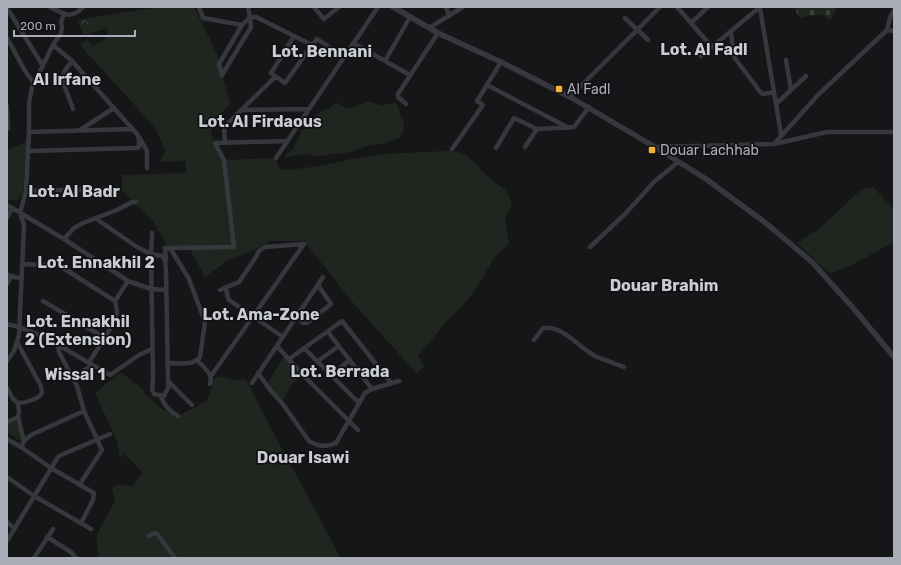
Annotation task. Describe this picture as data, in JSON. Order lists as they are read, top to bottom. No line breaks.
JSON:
{"districts":["Lot. Al Fadl","Lot. Bennani","Al Irfane","Lot. Al Firdaous","Lot. Al Badr","Lot. Ennakhil 2","Douar Brahim","Lot. Ama-Zone","Lot. Ennakhil 2 (Extension)","Lot. Berrada","Wissal 1","Douar Isawi"],"places":{"transit":["Al Fadl","Douar Lachhab"]},"scale_bar":"200 m"}
